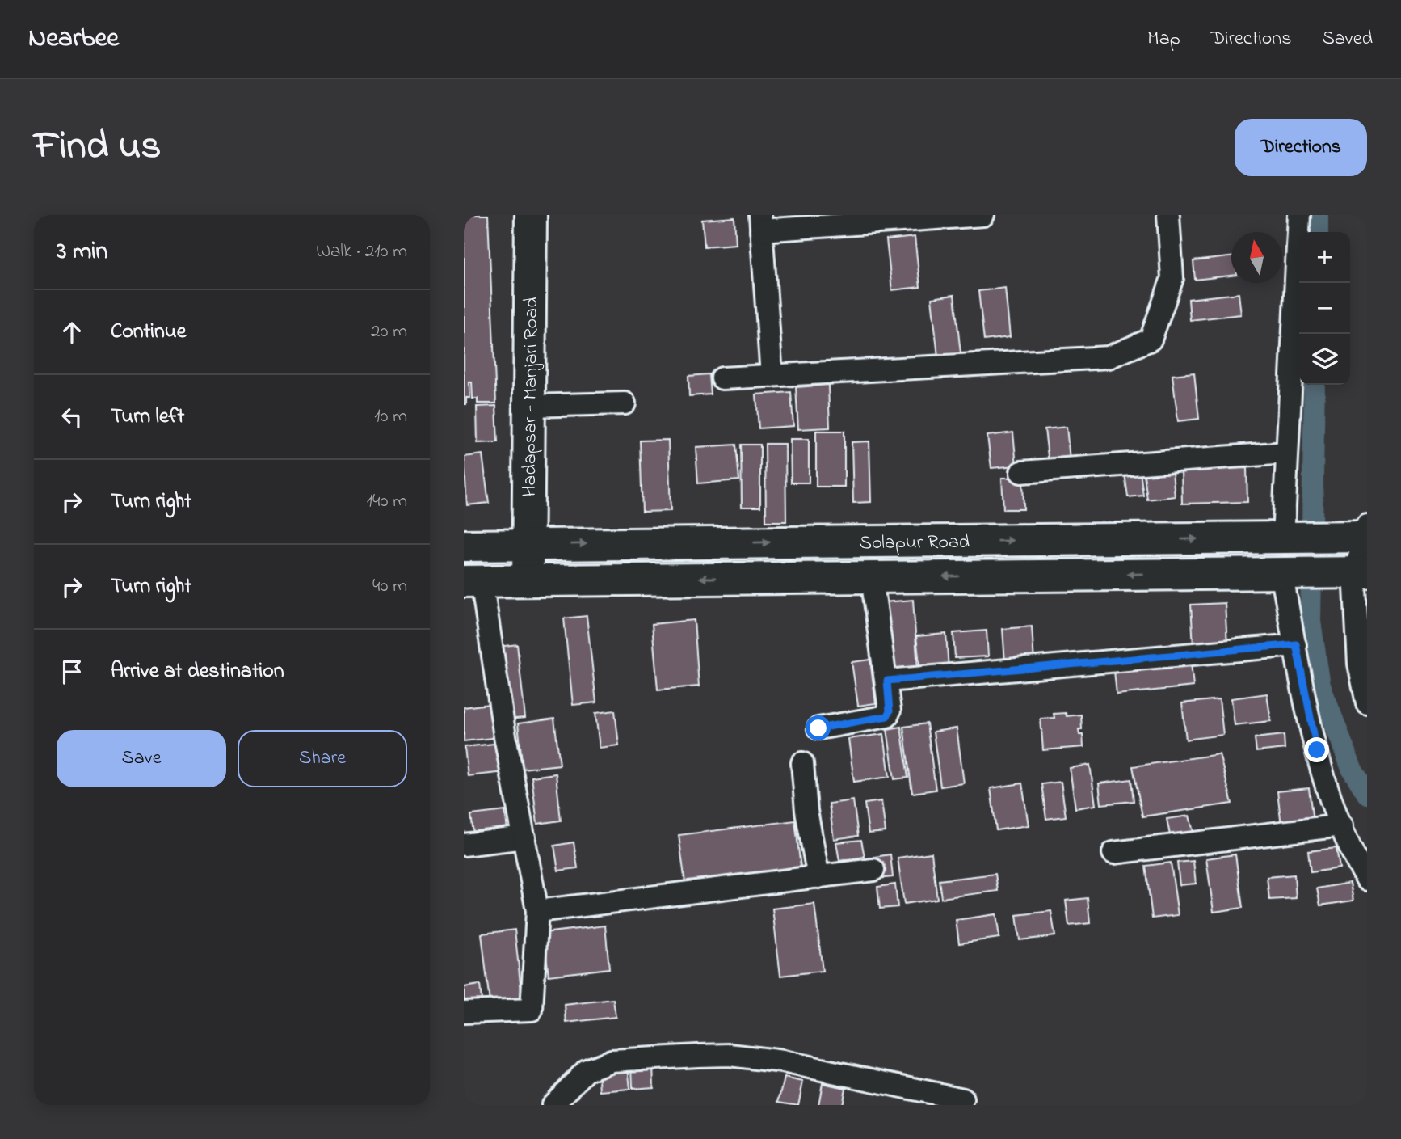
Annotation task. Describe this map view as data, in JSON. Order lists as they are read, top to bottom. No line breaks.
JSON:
{"streets":{"main road":["Hadapsar - Manjari Road","Solapur Road"]},"crossings":[["Hadapsar - Manjari Road","Solapur Road"]],"north":"top","page":{"header":"Nearbee","nav":["Map","Directions","Saved"],"title":"Find us","buttons":["Directions",["Save","Share"]],"heading":["3 min","Walk · 210 m"],"map_buttons":["+","−"],"list":[["Continue","20 m"],["Turn left","10 m"],["Turn right","140 m"],["Turn right","40 m"],"Arrive at destination"]}}
